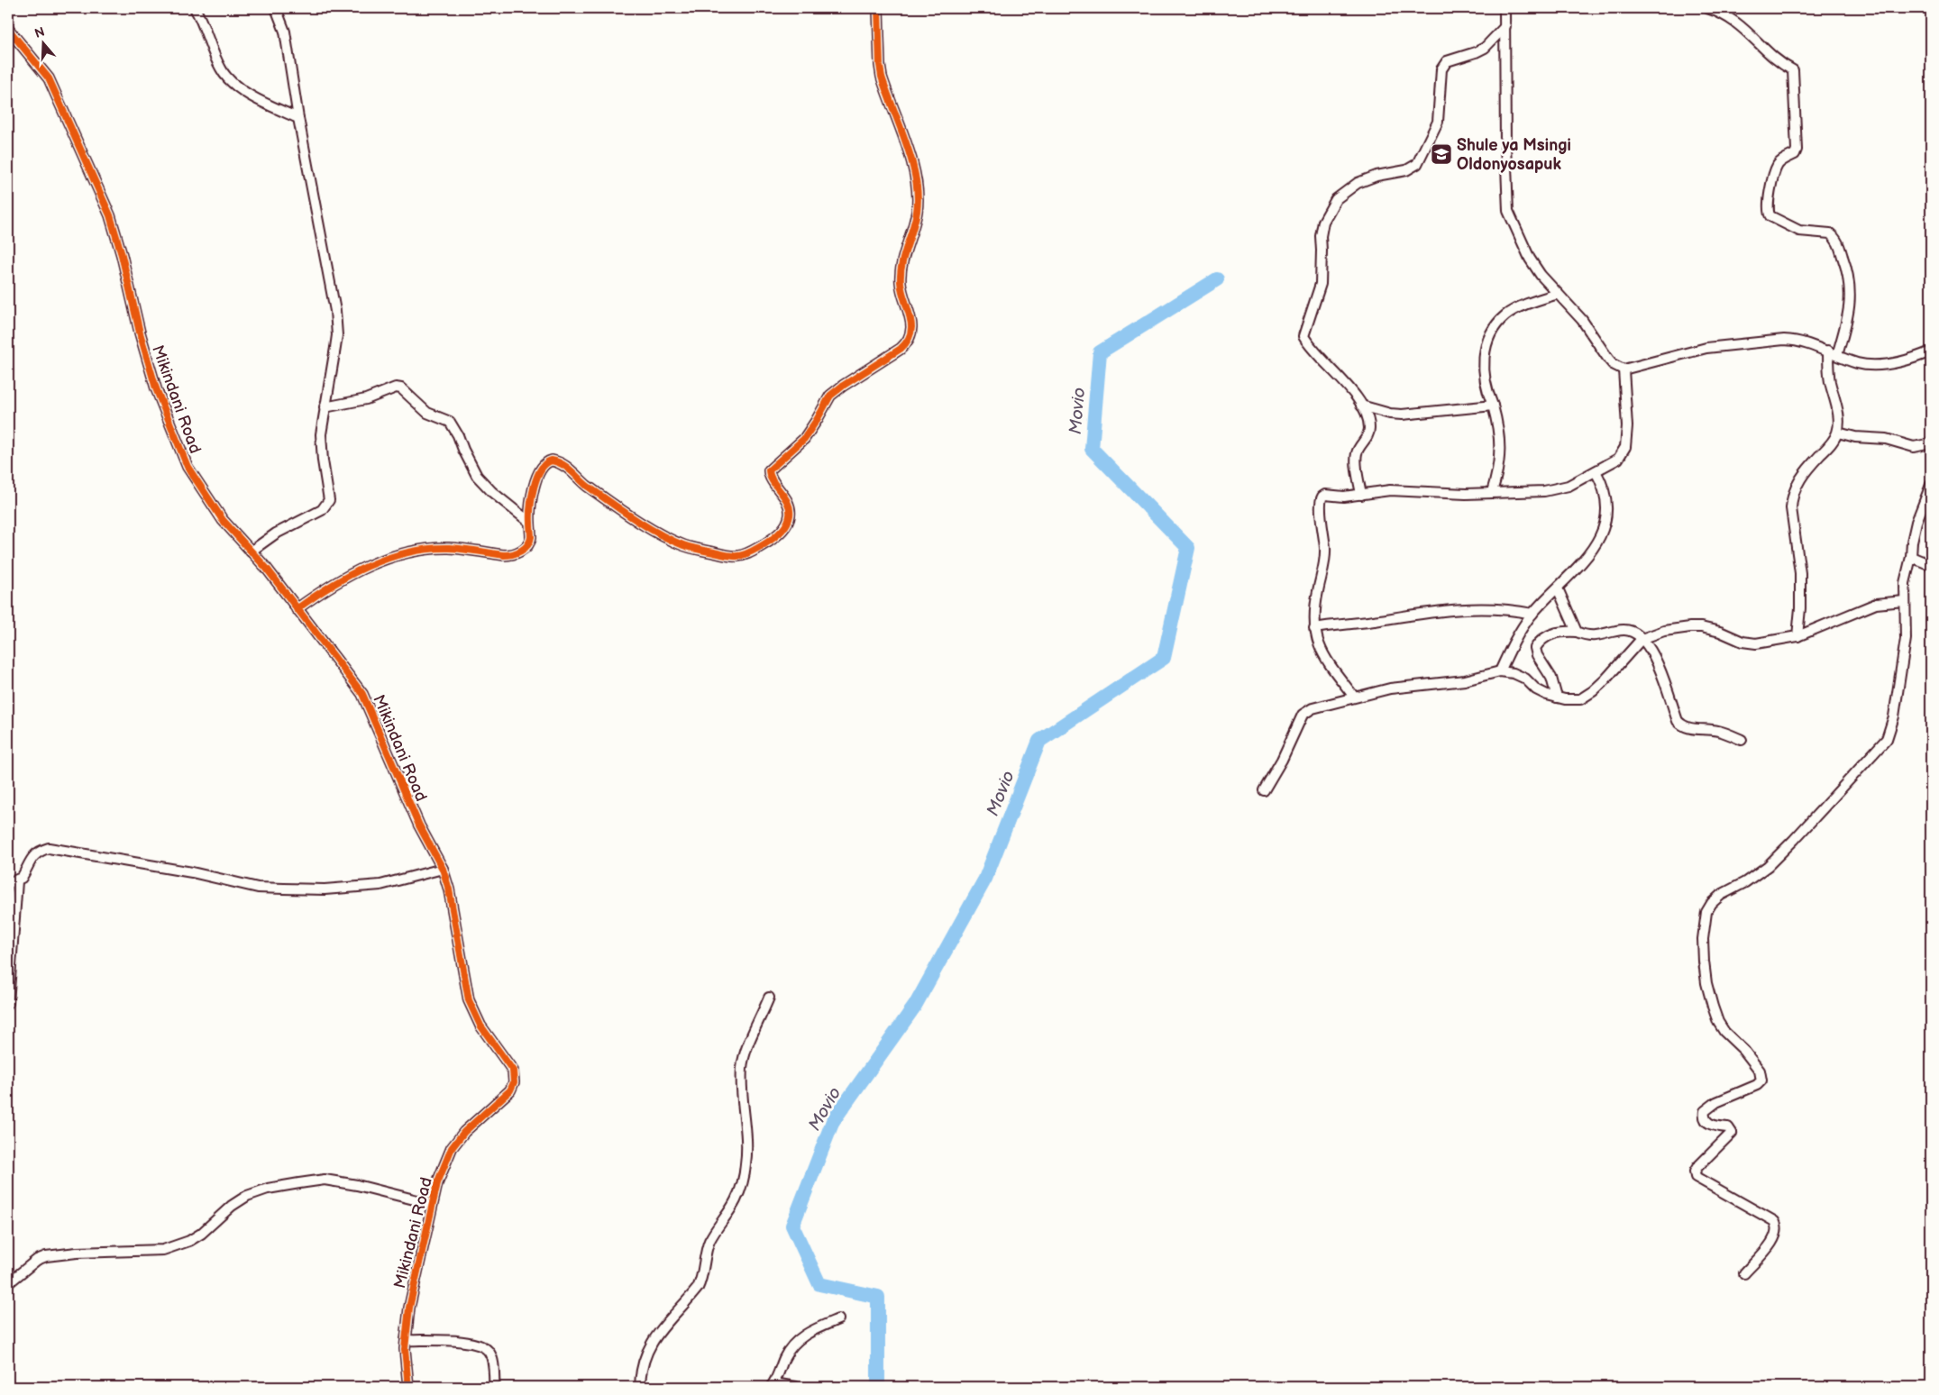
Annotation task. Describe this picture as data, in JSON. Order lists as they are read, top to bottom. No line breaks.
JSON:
{"streets":{"street":["Mikindani Road"]},"water":["Movio"],"places":{"school or university":["Shule ya Msingi Oldonyosapuk"]},"north":"top"}
